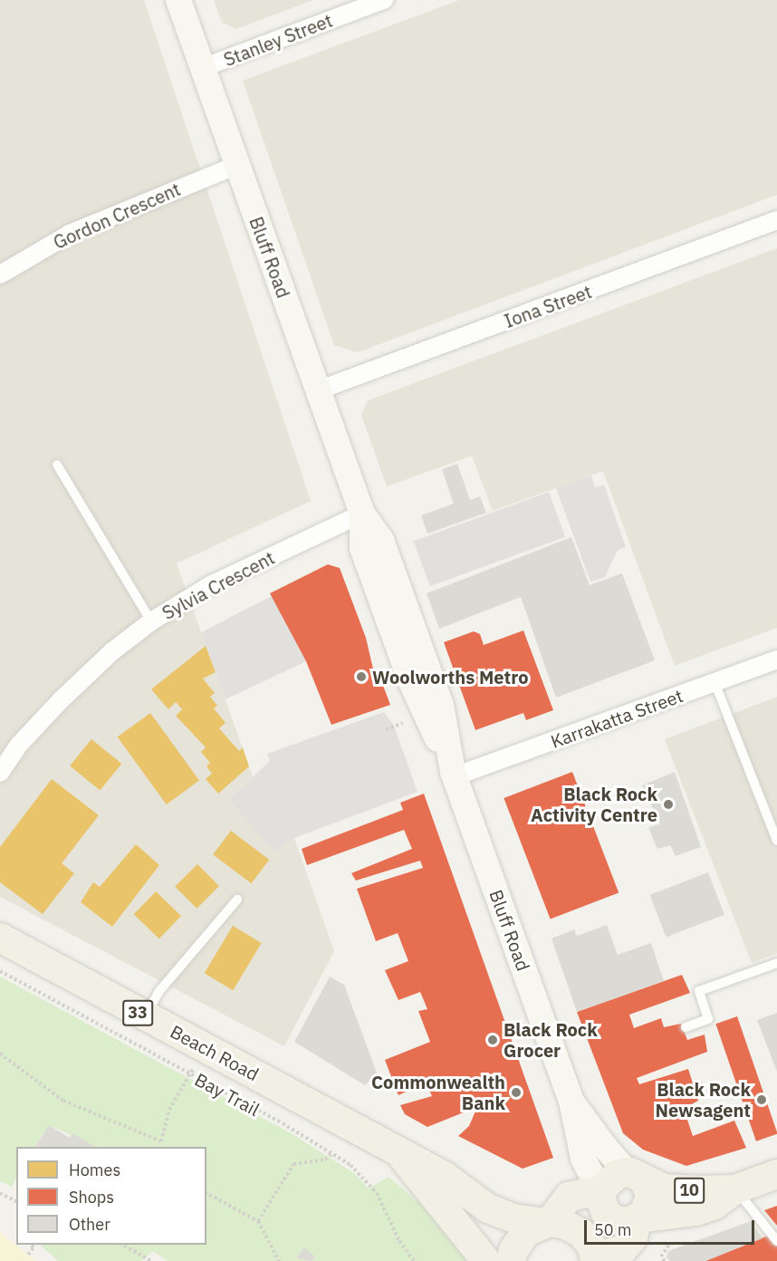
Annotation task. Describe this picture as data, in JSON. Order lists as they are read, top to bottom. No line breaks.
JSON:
{"streets":{"main road":["Bluff Road","33","Beach Road","10"],"street":["Stanley Street","Gordon Crescent","Iona Street","Sylvia Crescent","Karrakatta Street"],"path":["Bay Trail"]},"crossings":[["Stanley Street","Bluff Road"],["Gordon Crescent","Bluff Road"],["Bluff Road","Iona Street"],["Bluff Road","Sylvia Crescent"],["Bluff Road","Karrakatta Street"],["Bluff Road","10"],["Beach Road","10"]],"places":["Woolworths Metro","Black Rock Activity Centre","Black Rock Grocer","Commonwealth Bank","Black Rock Newsagent"],"legend":["Homes","Shops","Other"],"scale_bar":"50 m"}
